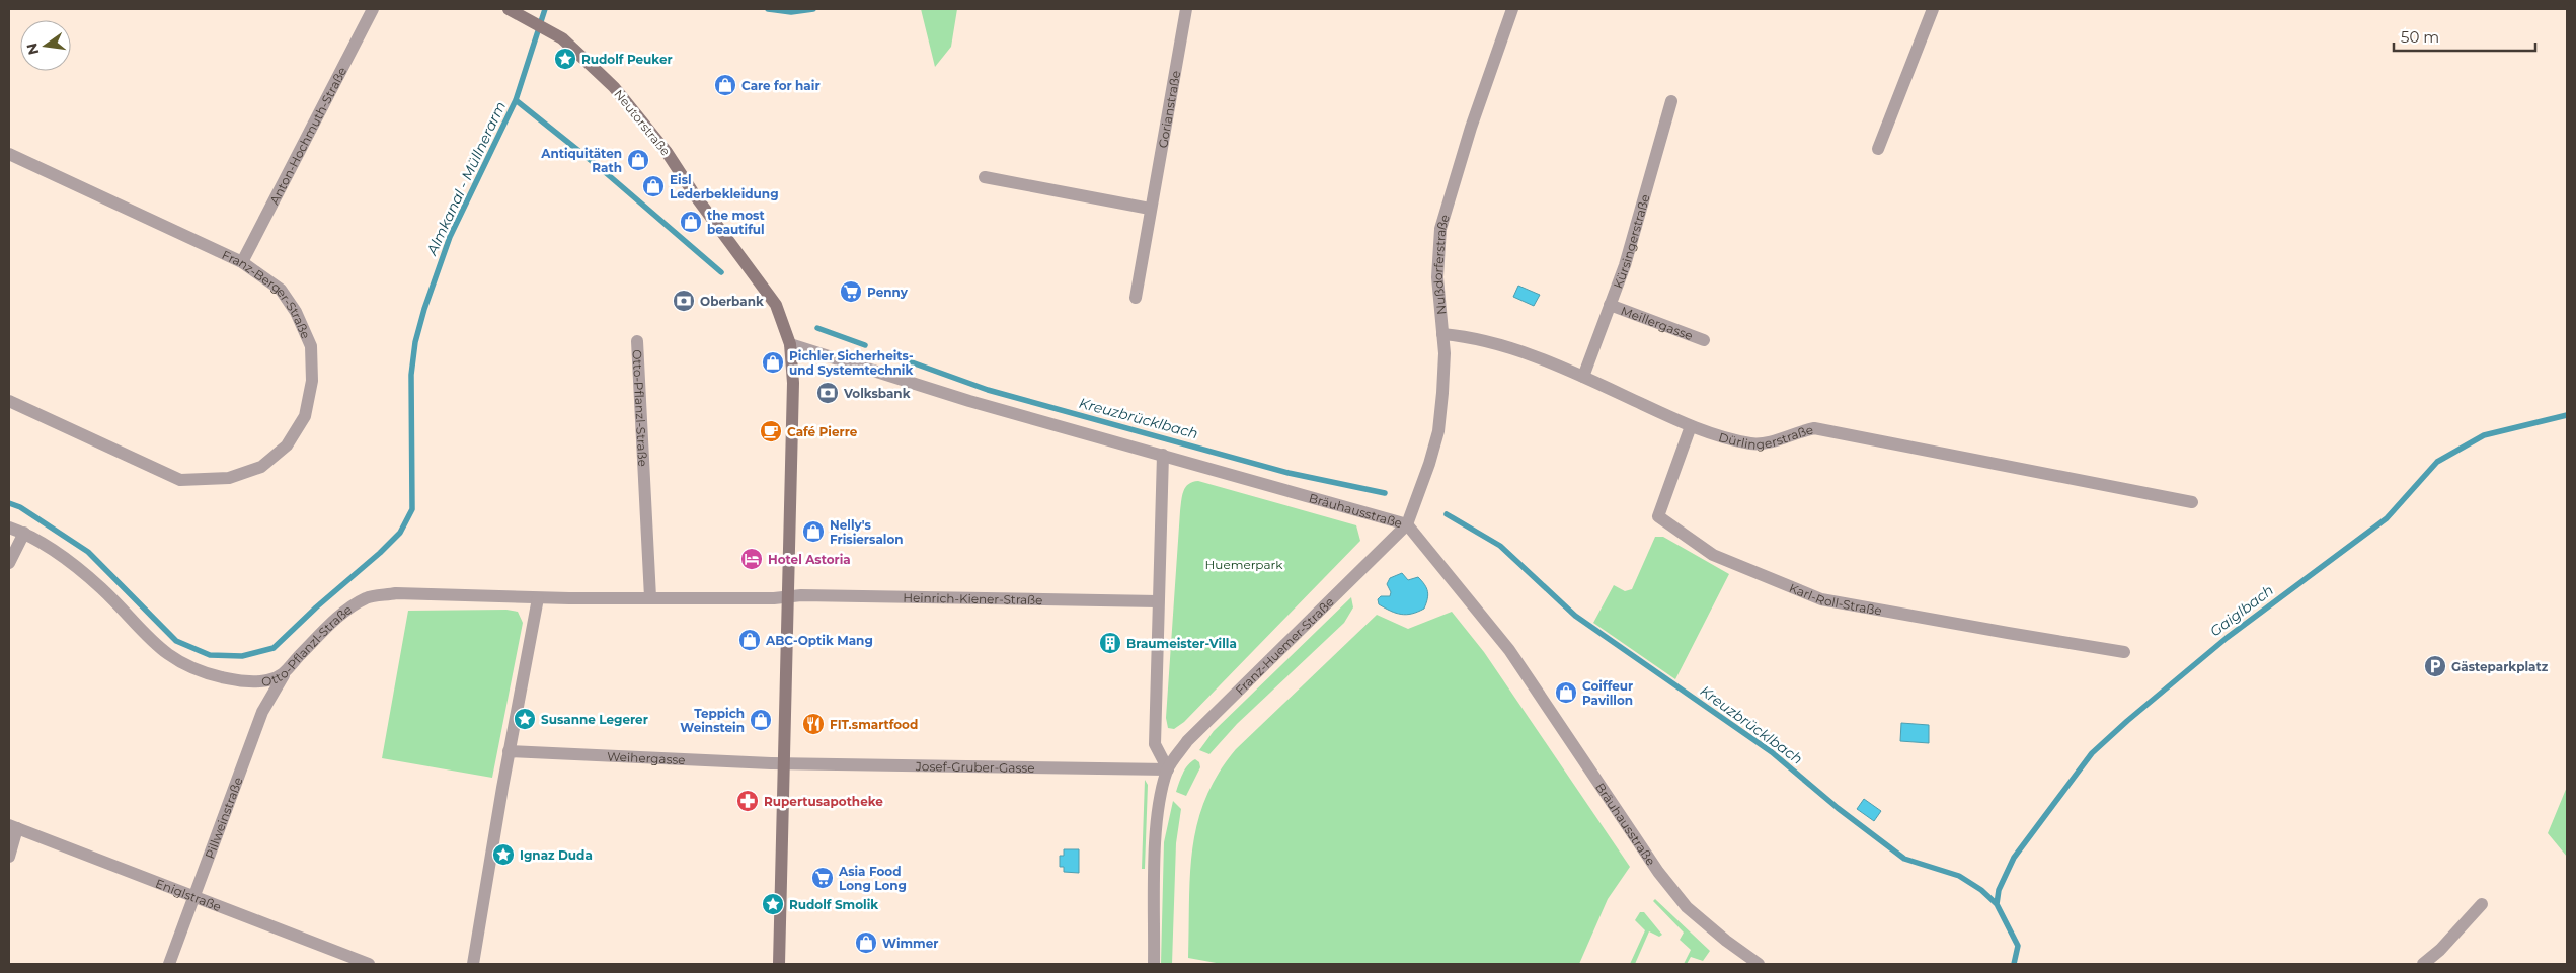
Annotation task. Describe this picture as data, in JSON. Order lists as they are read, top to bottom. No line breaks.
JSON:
{"streets":{"street":["Gorianstraße","Neutorstraße","Anton-Hochmuth-Straße","Kürsingerstraße","Nußdorferstraße","Franz-Berger-Straße","Meillergasse","Otto-Pflanzl-Straße","Dürlingerstraße","Bräuhausstraße","Heinrich-Kiener-Straße","Karl-Roll-Straße","Franz-Huemer-Straße","Weihergasse","Josef-Gruber-Gasse","Pillweinstraße","Eniglstraße"]},"crossings":[["Neutorstraße","Otto-Pflanzl-Straße"],["Neutorstraße","Bräuhausstraße"],["Neutorstraße","Heinrich-Kiener-Straße"],["Neutorstraße","Weihergasse"],["Neutorstraße","Josef-Gruber-Gasse"],["Anton-Hochmuth-Straße","Franz-Berger-Straße"],["Kürsingerstraße","Meillergasse"],["Kürsingerstraße","Dürlingerstraße"],["Nußdorferstraße","Dürlingerstraße"],["Nußdorferstraße","Bräuhausstraße"],["Nußdorferstraße","Franz-Huemer-Straße"],["Otto-Pflanzl-Straße","Heinrich-Kiener-Straße"],["Otto-Pflanzl-Straße","Pillweinstraße"],["Dürlingerstraße","Karl-Roll-Straße"],["Bräuhausstraße","Franz-Huemer-Straße"],["Franz-Huemer-Straße","Josef-Gruber-Gasse"],["Weihergasse","Josef-Gruber-Gasse"],["Pillweinstraße","Eniglstraße"]],"water":["Almkanal - Müllnerarm","Kreuzbrücklbach","Gaiglbach"],"parks":["Huemerpark"],"places":{"place":["Rudolf Peuker","Susanne Legerer","Ignaz Duda","Rudolf Smolik"],"shop":["Care for hair","Antiquitäten Rath","Eisl Lederbekleidung","the most beautiful","Pichler Sicherheits- und Systemtechnik","Nelly's Frisiersalon","ABC-Optik Mang","Coiffeur Pavillon","Teppich Weinstein","Wimmer"],"supermarket":["Penny","Asia Food Long Long"],"bank":["Oberbank","Volksbank"],"cafe":["Café Pierre"],"hotel":["Hotel Astoria"],"building":["Braumeister-Villa"],"parking":["Gästeparkplatz"],"restaurant":["FIT.smartfood"],"pharmacy":["Rupertusapotheke"]},"scale_bar":"50 m","north":"left"}
